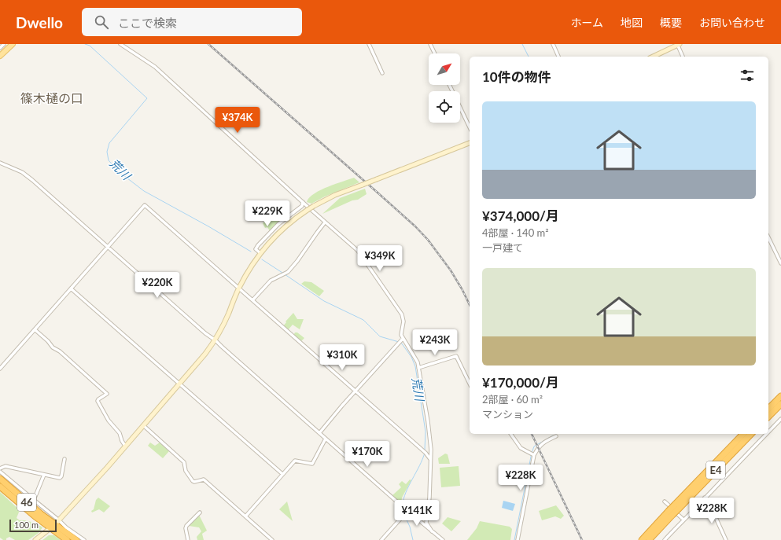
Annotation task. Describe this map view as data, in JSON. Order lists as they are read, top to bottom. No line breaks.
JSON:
{"streets":{"highway":["E4","46"]},"districts":["篠木樋の口"],"water":["荒川"],"scale_bar":"100 m","north":"top right","page":{"header":"Dwello","search":"ここで検索","nav":["ホーム","地図","概要","お問い合わせ"],"heading":"10件の物件","list":[{"name":"¥374,000/月","note":"4部屋 · 140 m² · 一戸建て"},{"name":"¥170,000/月","note":"2部屋 · 60 m² · マンション"}],"price":["¥374K","¥229K","¥349K","¥220K","¥243K","¥310K","¥170K","¥228K","¥228K","¥141K"],"scale":"100 m"}}
